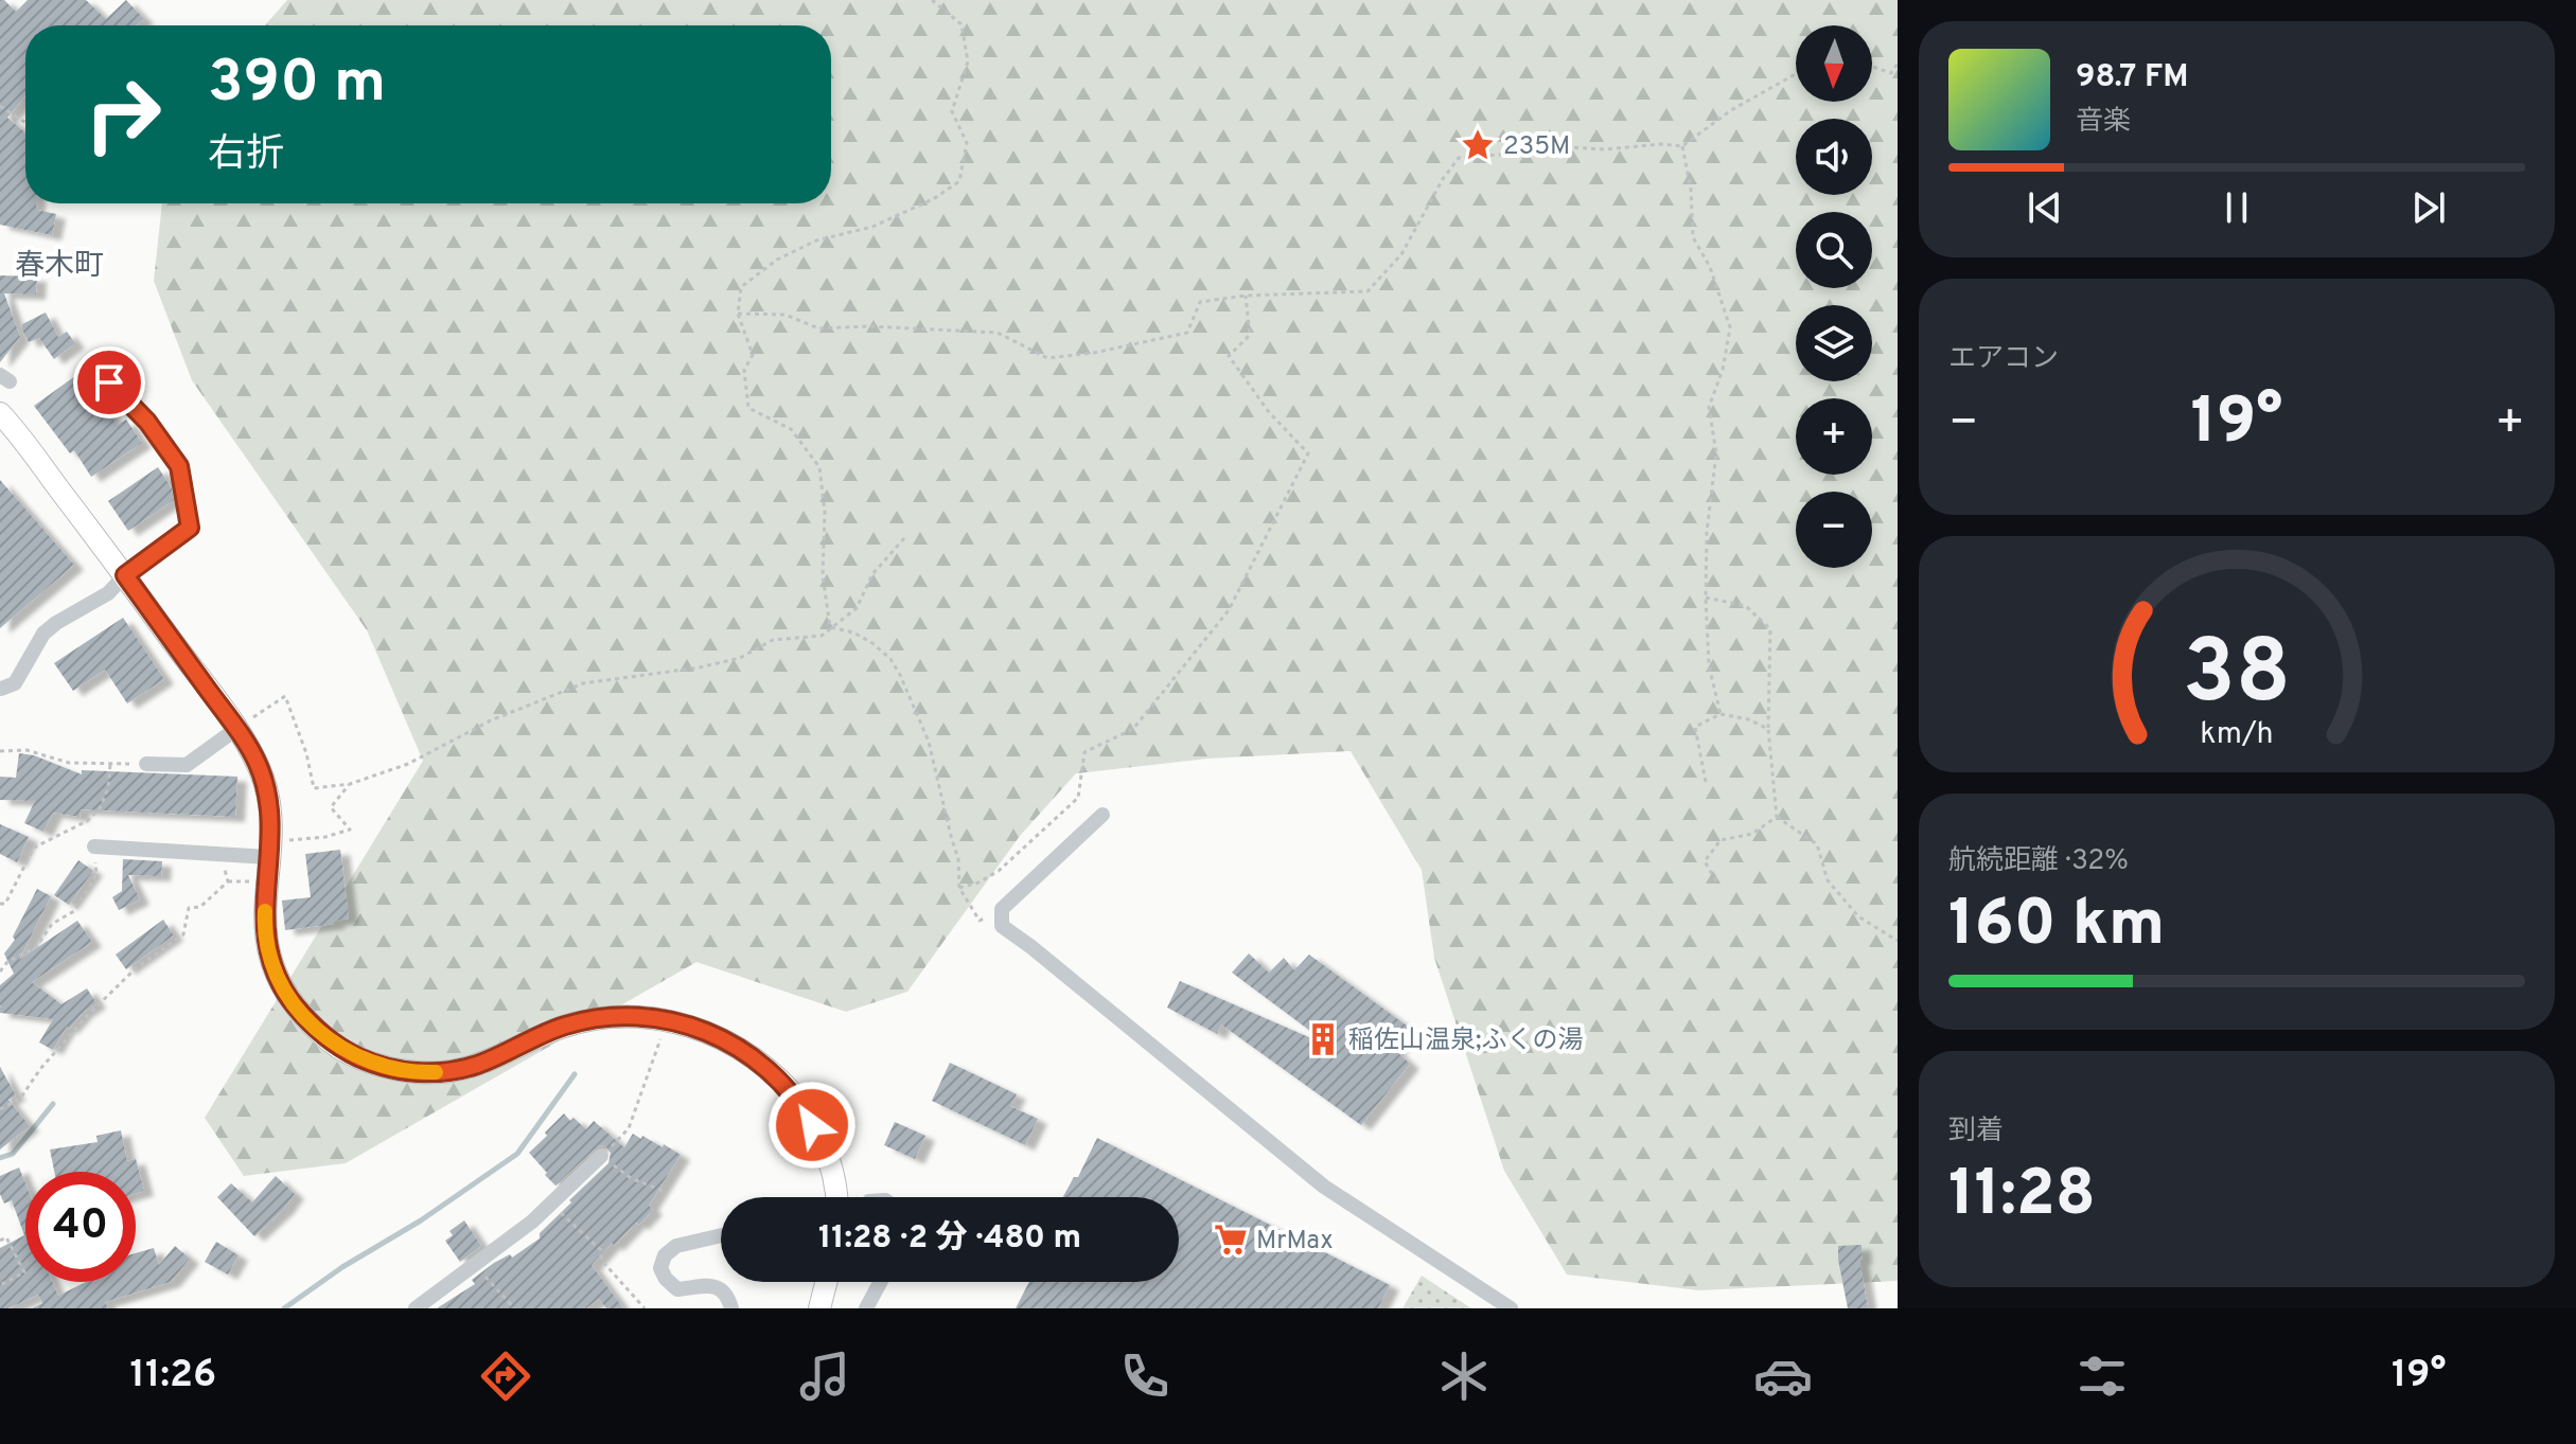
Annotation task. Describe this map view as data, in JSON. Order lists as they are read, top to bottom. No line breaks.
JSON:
{"districts":["春木町"],"places":{"place":["235M"],"building":["稲佐山温泉;ふくの湯"],"supermarket":["MrMax"]},"north":"bottom","page":{"map_buttons":["+","−"],"turn":["390 m","右折"],"song":["98.7 FM","音楽"],"tile":["エアコン",["航続距離 · 32%","160 km"],["到着","11:28"]],"heat":["−","19°","+"],"limit":"40","trip":"11:28 · 2 分 · 480 m","tabs":["11:26","19°"],"gauge":["38","km/h"]}}
